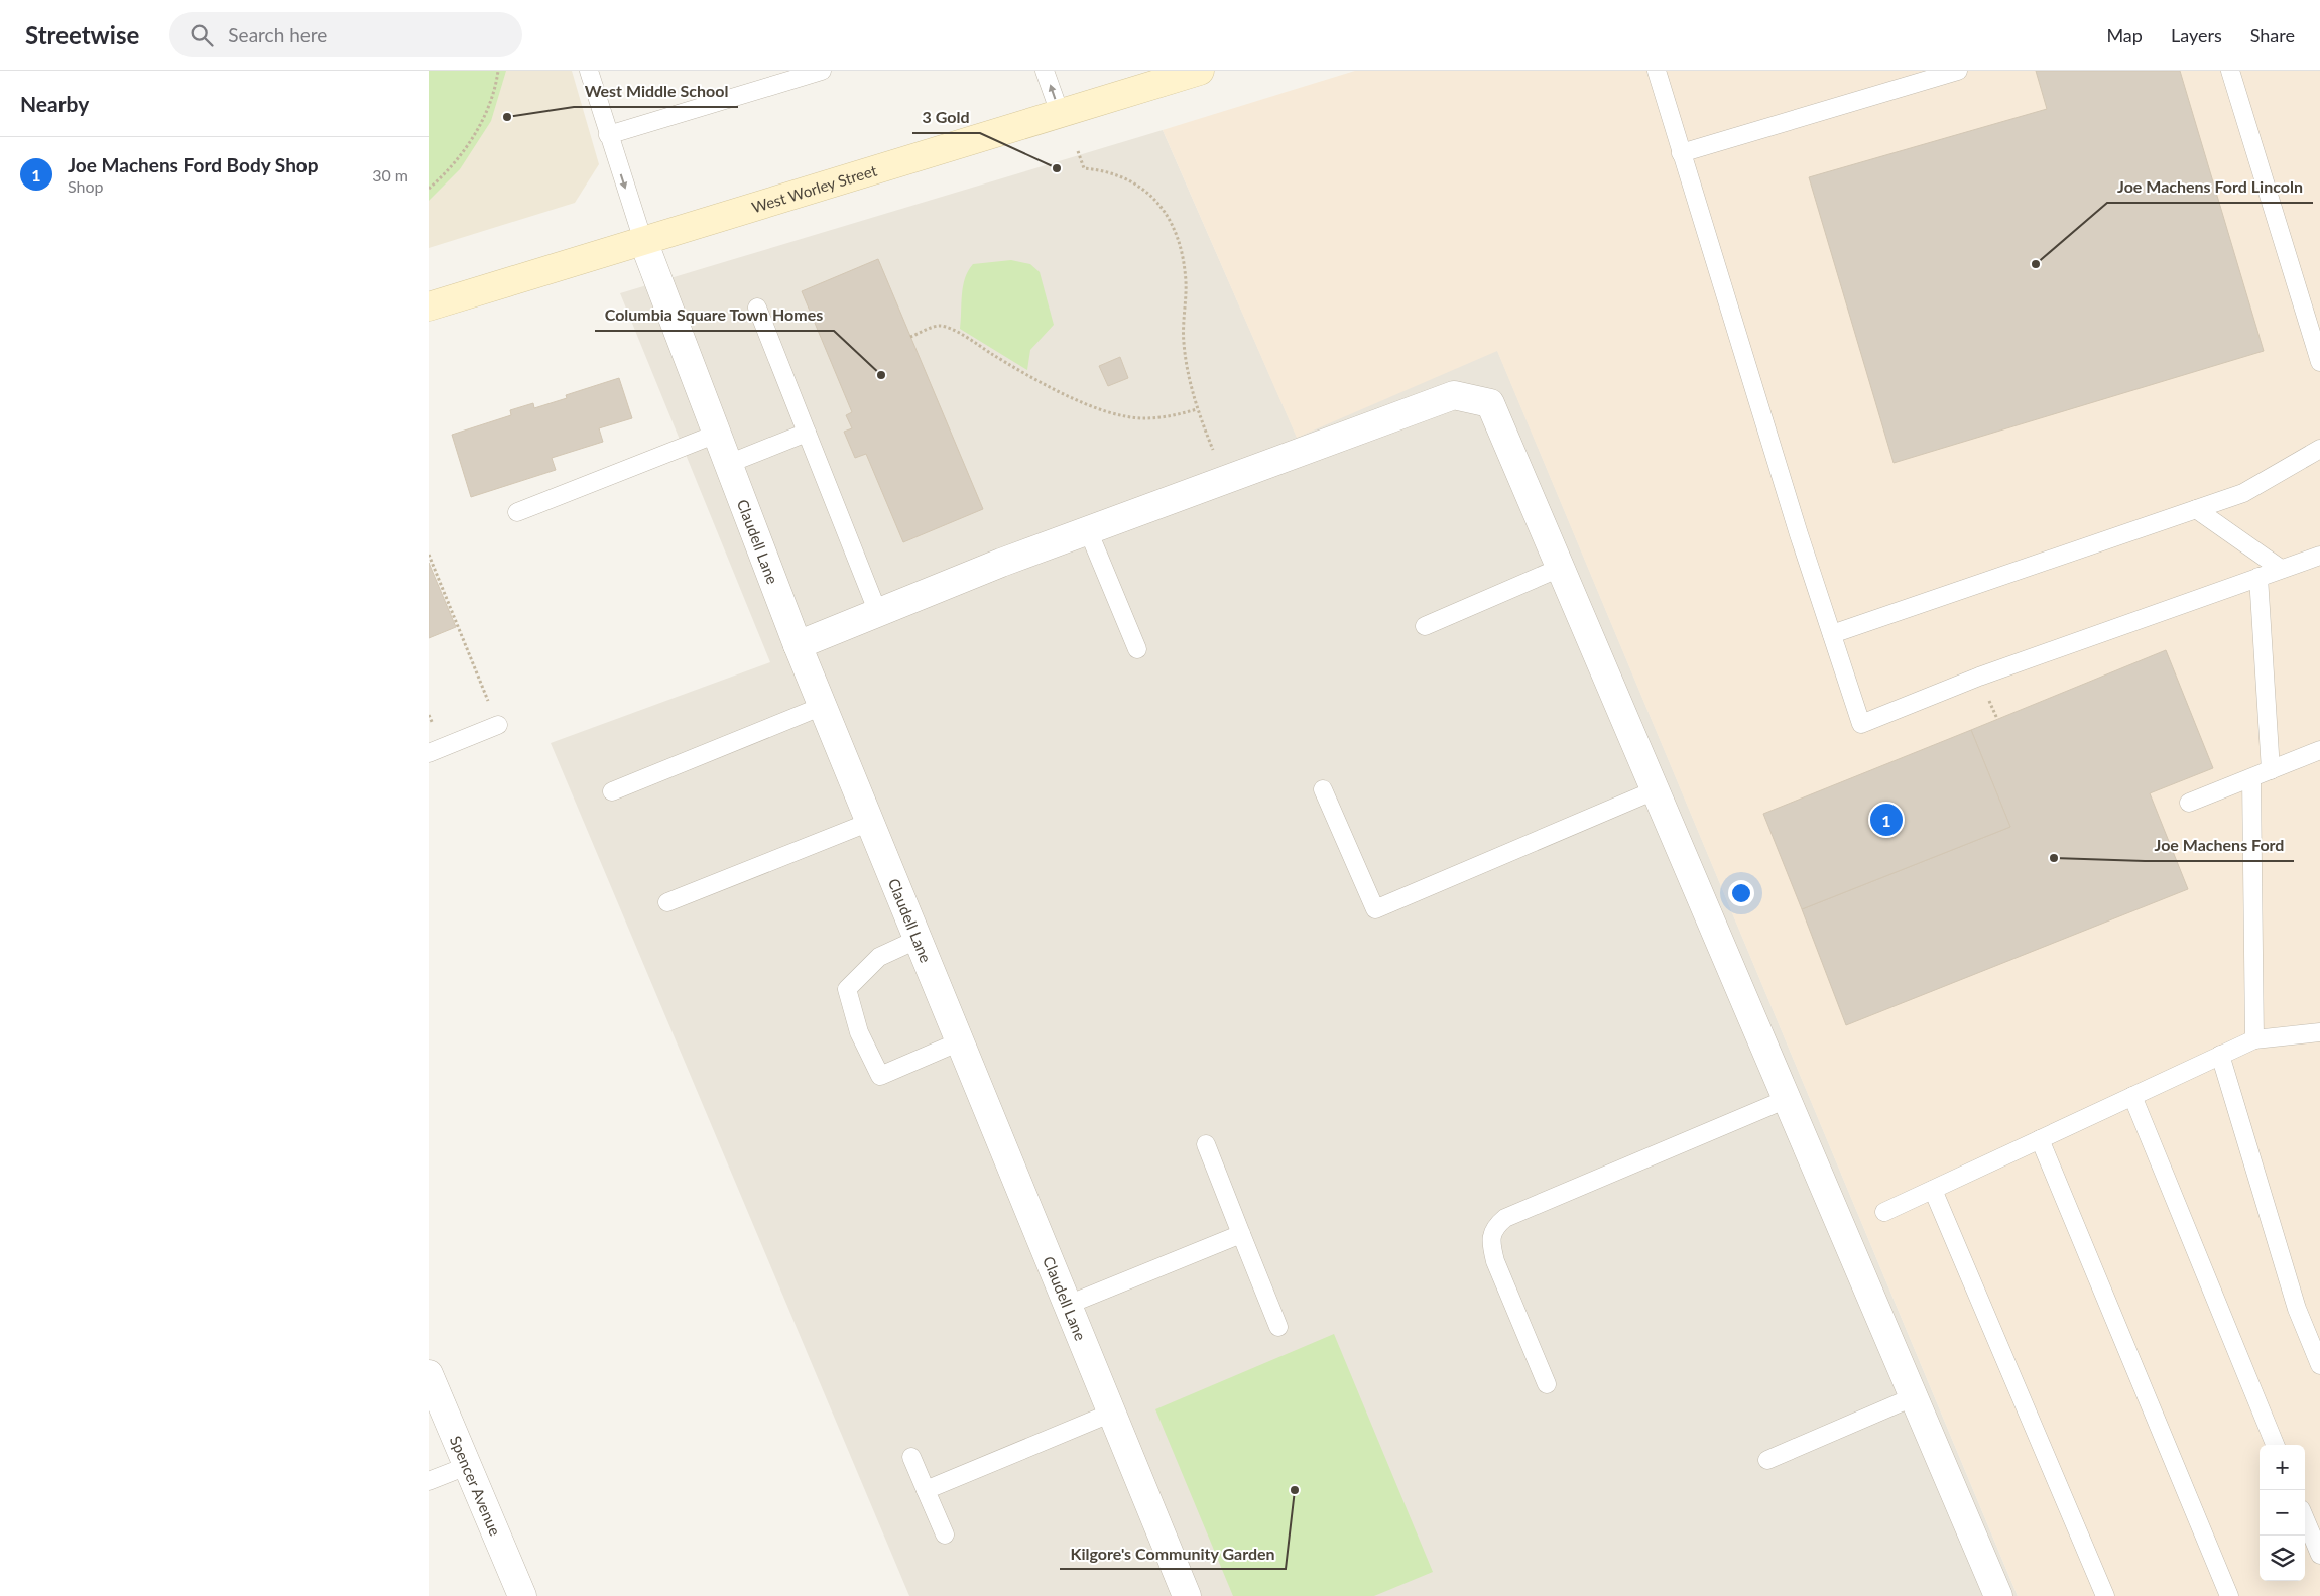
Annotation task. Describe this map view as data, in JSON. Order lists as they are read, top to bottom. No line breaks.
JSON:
{"streets":{"street":["West Worley Street","Claudell Lane","Spencer Avenue"]},"crossings":[["West Worley Street","Claudell Lane"]],"places":["West Middle School","3 Gold","Joe Machens Ford Lincoln","Columbia Square Town Homes","Joe Machens Ford","Kilgore's Community Garden"],"page":{"header":"Streetwise","search":"Search here","nav":["Map","Layers","Share"],"heading":"Nearby","list":[{"mark":"1","name":"Joe Machens Ford Body Shop","note":"Shop","value":"30 m"}],"pins":"1","map_buttons":["+","−"]}}
